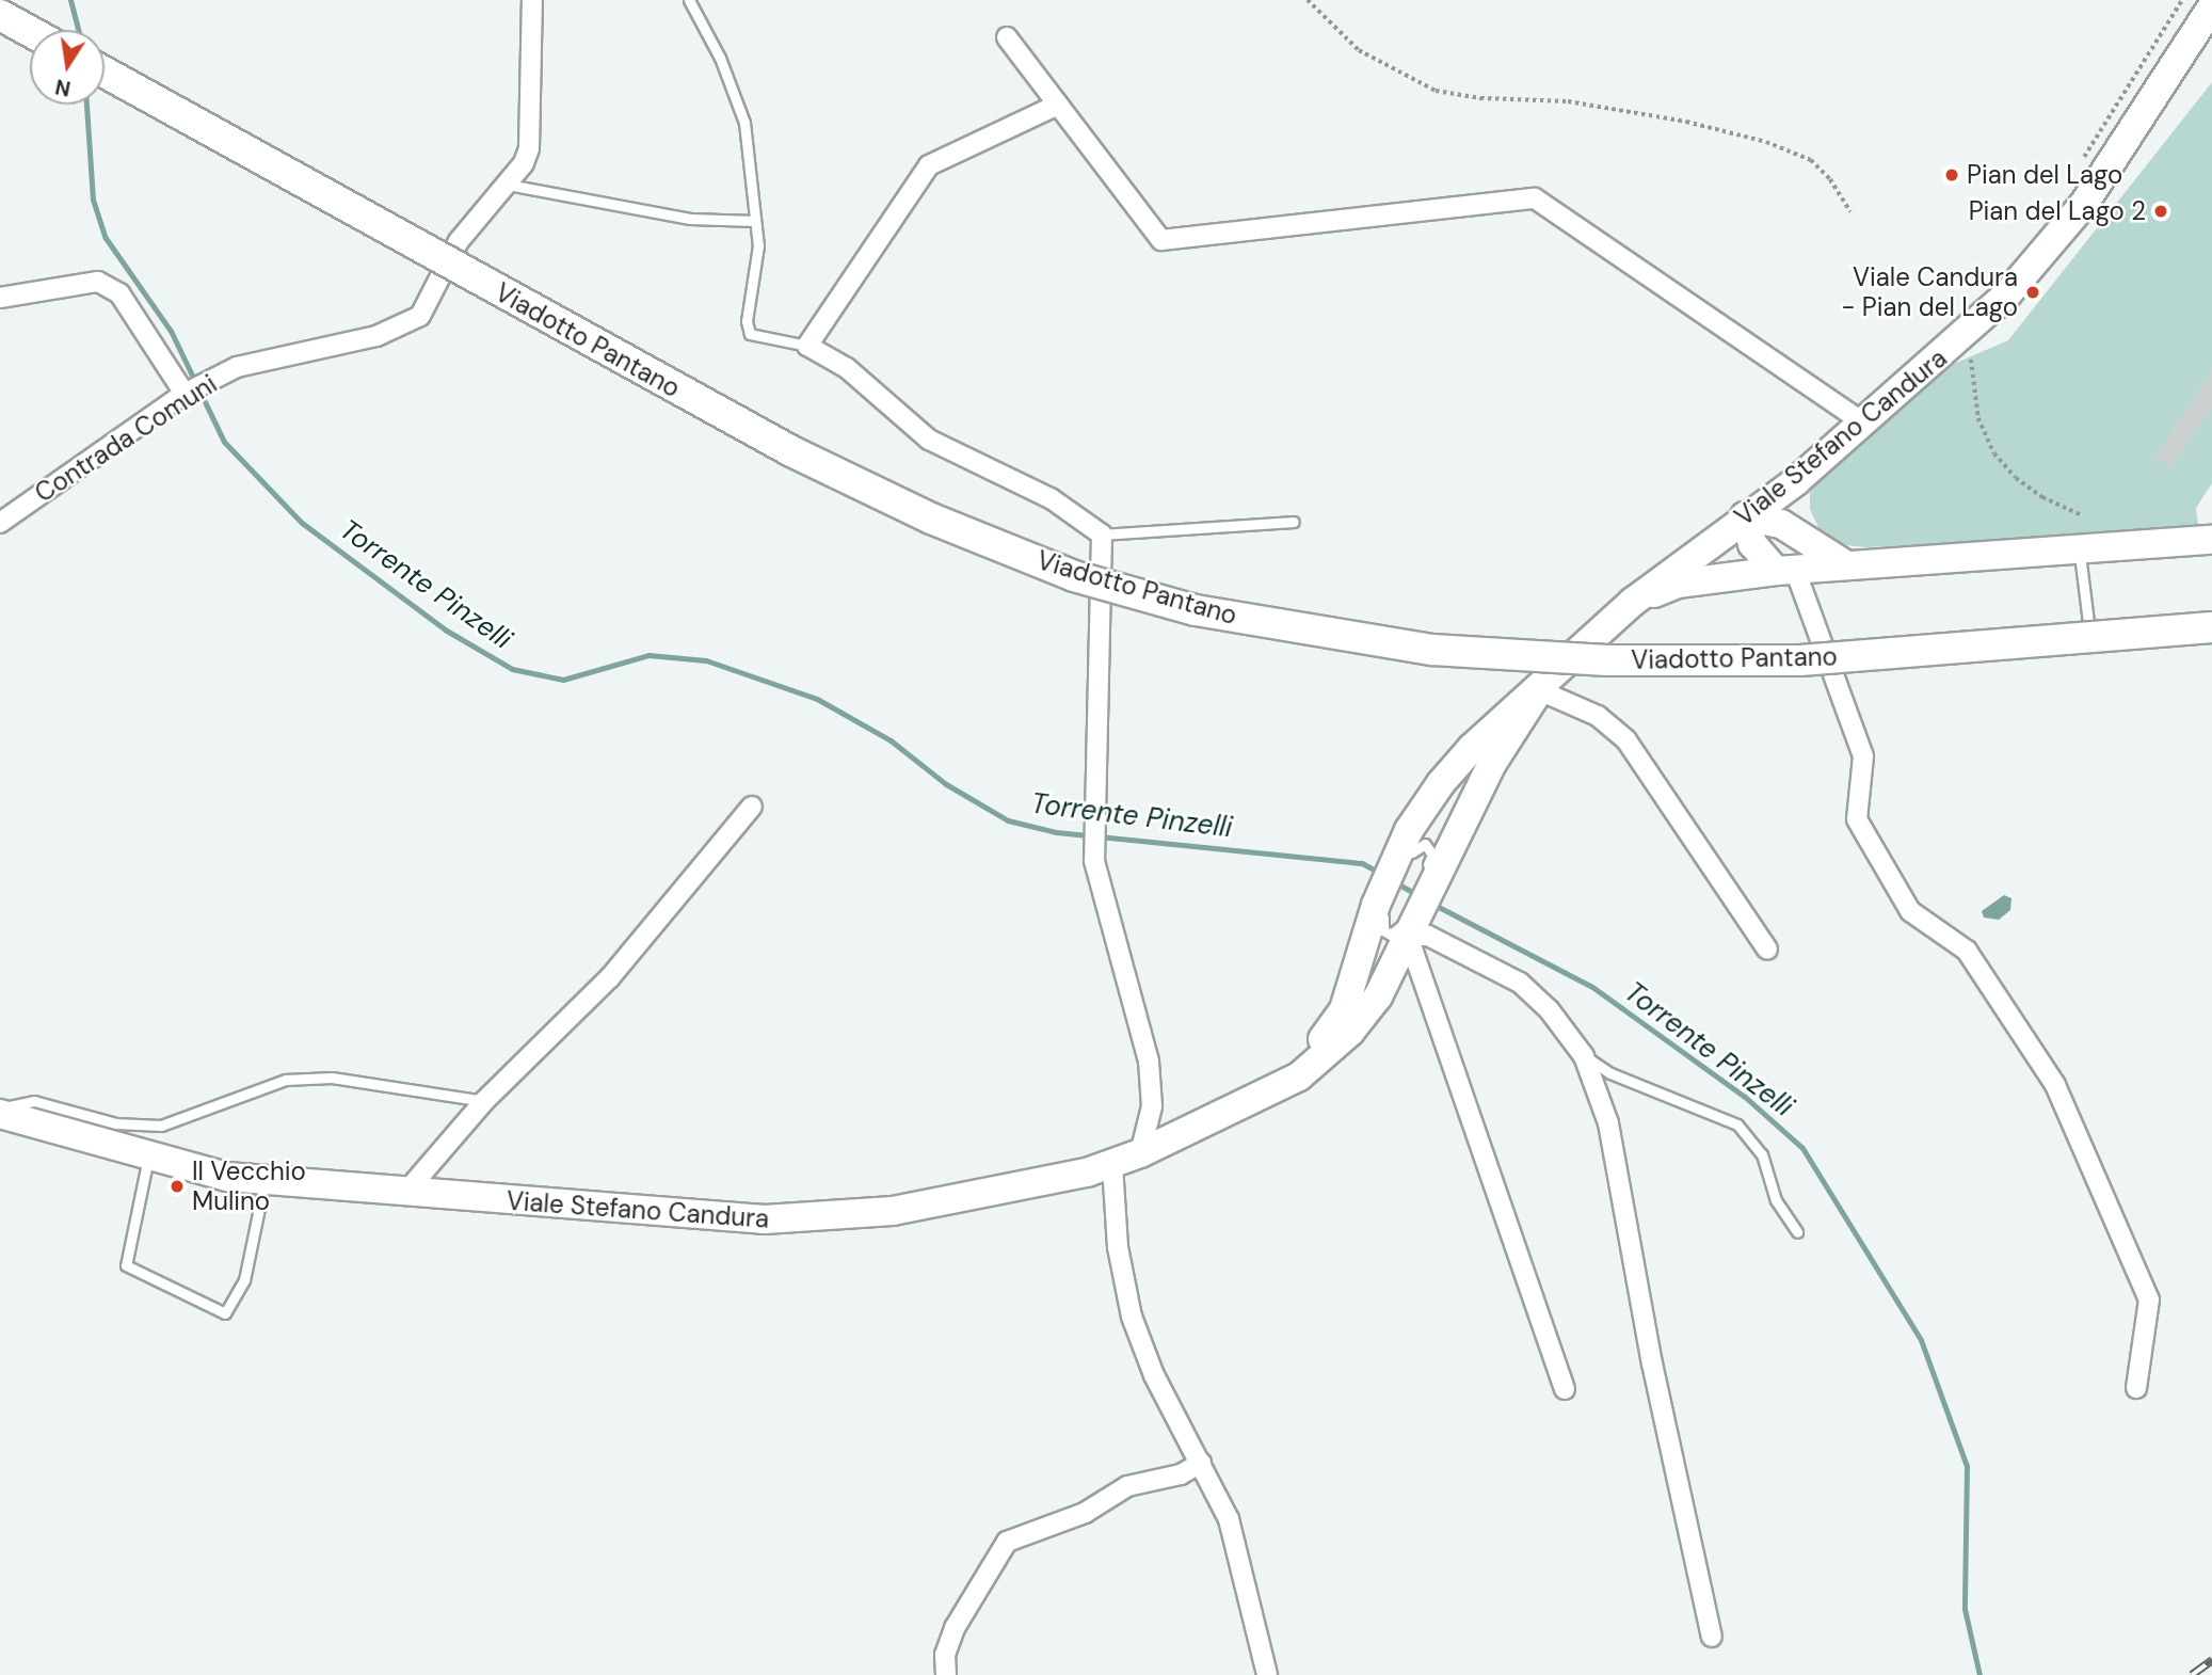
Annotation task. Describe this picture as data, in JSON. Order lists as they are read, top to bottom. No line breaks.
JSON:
{"streets":{"main road":["Viadotto Pantano","Viale Stefano Candura"],"street":["Contrada Comuni"]},"water":["Torrente Pinzelli"],"places":["Pian del Lago","Pian del Lago 2","Viale Candura - Pian del Lago","Il Vecchio Mulino"],"north":"bottom"}
